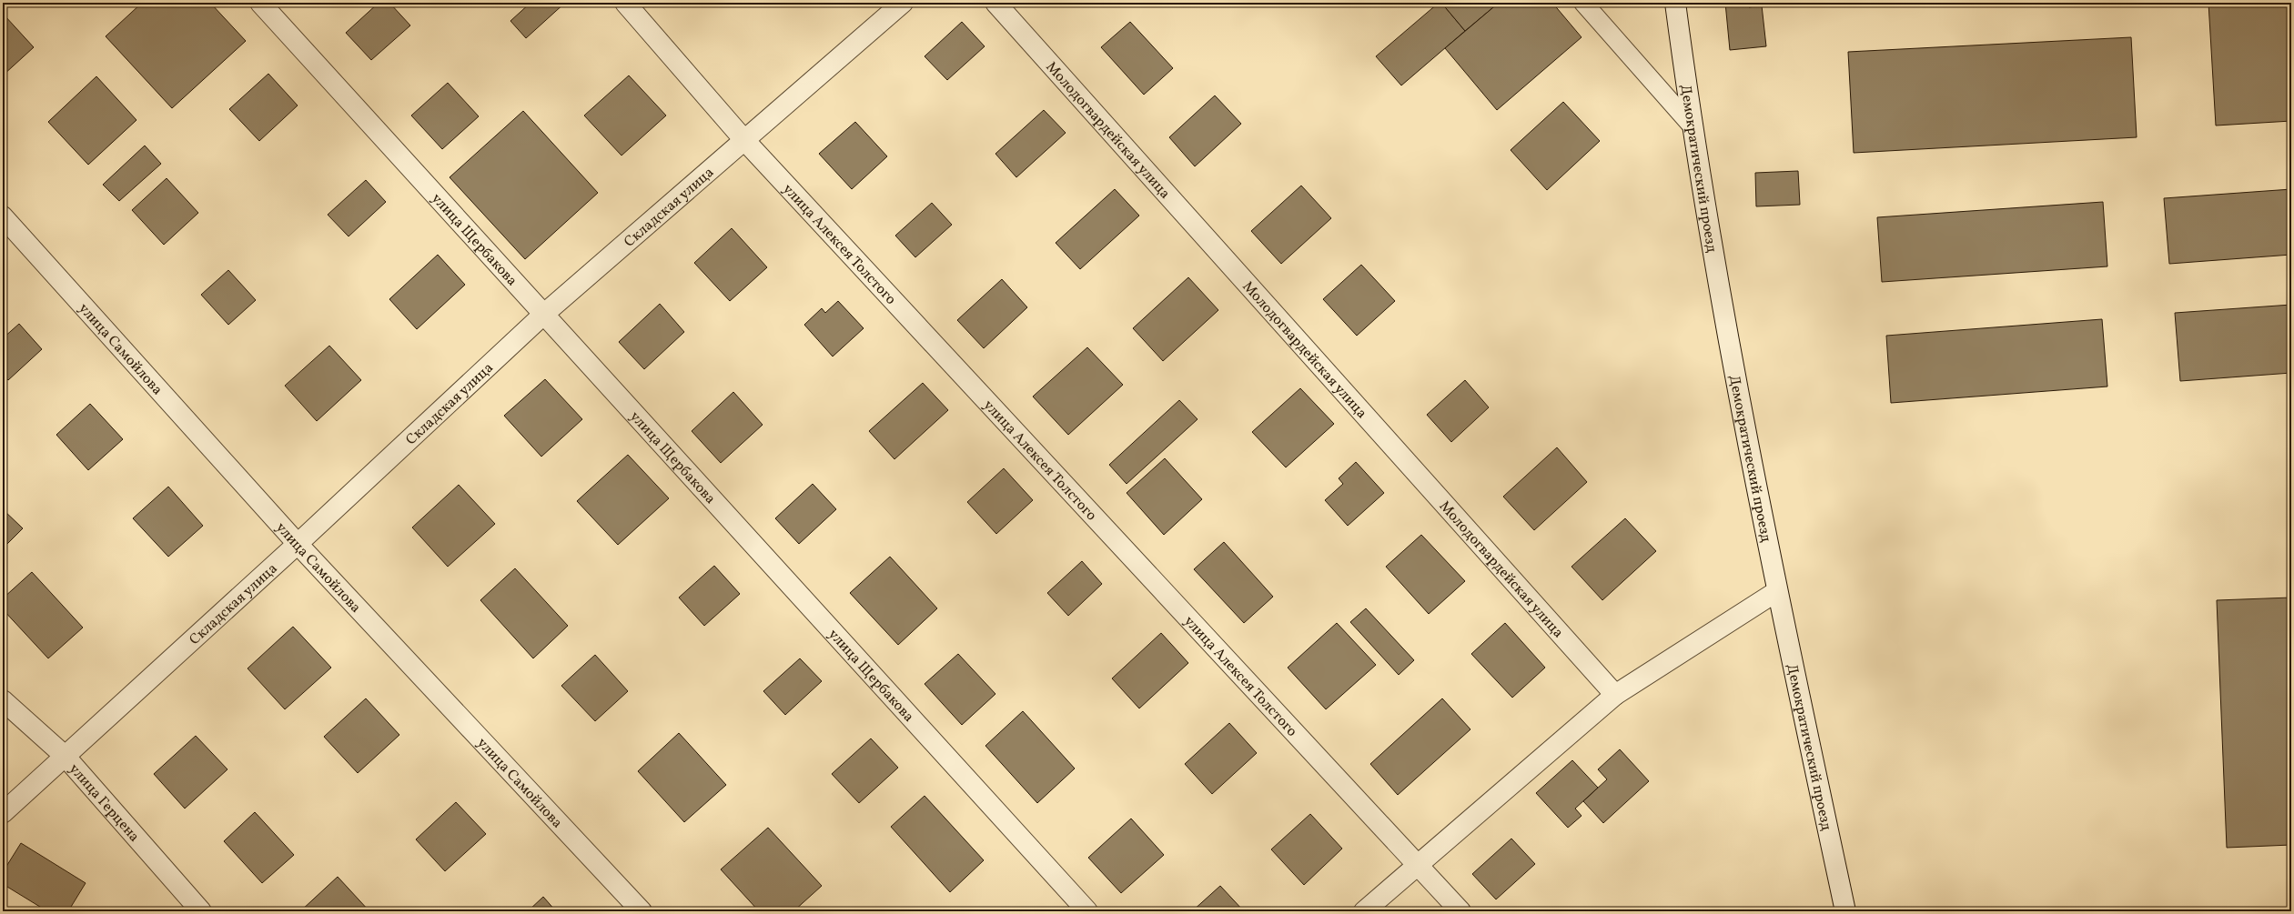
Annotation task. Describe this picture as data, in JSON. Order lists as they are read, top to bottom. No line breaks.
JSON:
{"streets":{"street":["Молодогвардейская улица","Демократический проезд","Складская улица","улица Щербакова","улица Алексея Толстого","улица Самойлова","улица Герцена"]},"crossings":[["Складская улица","улица Щербакова"],["Складская улица","улица Алексея Толстого"],["Складская улица","улица Самойлова"],["Складская улица","улица Герцена"]]}
